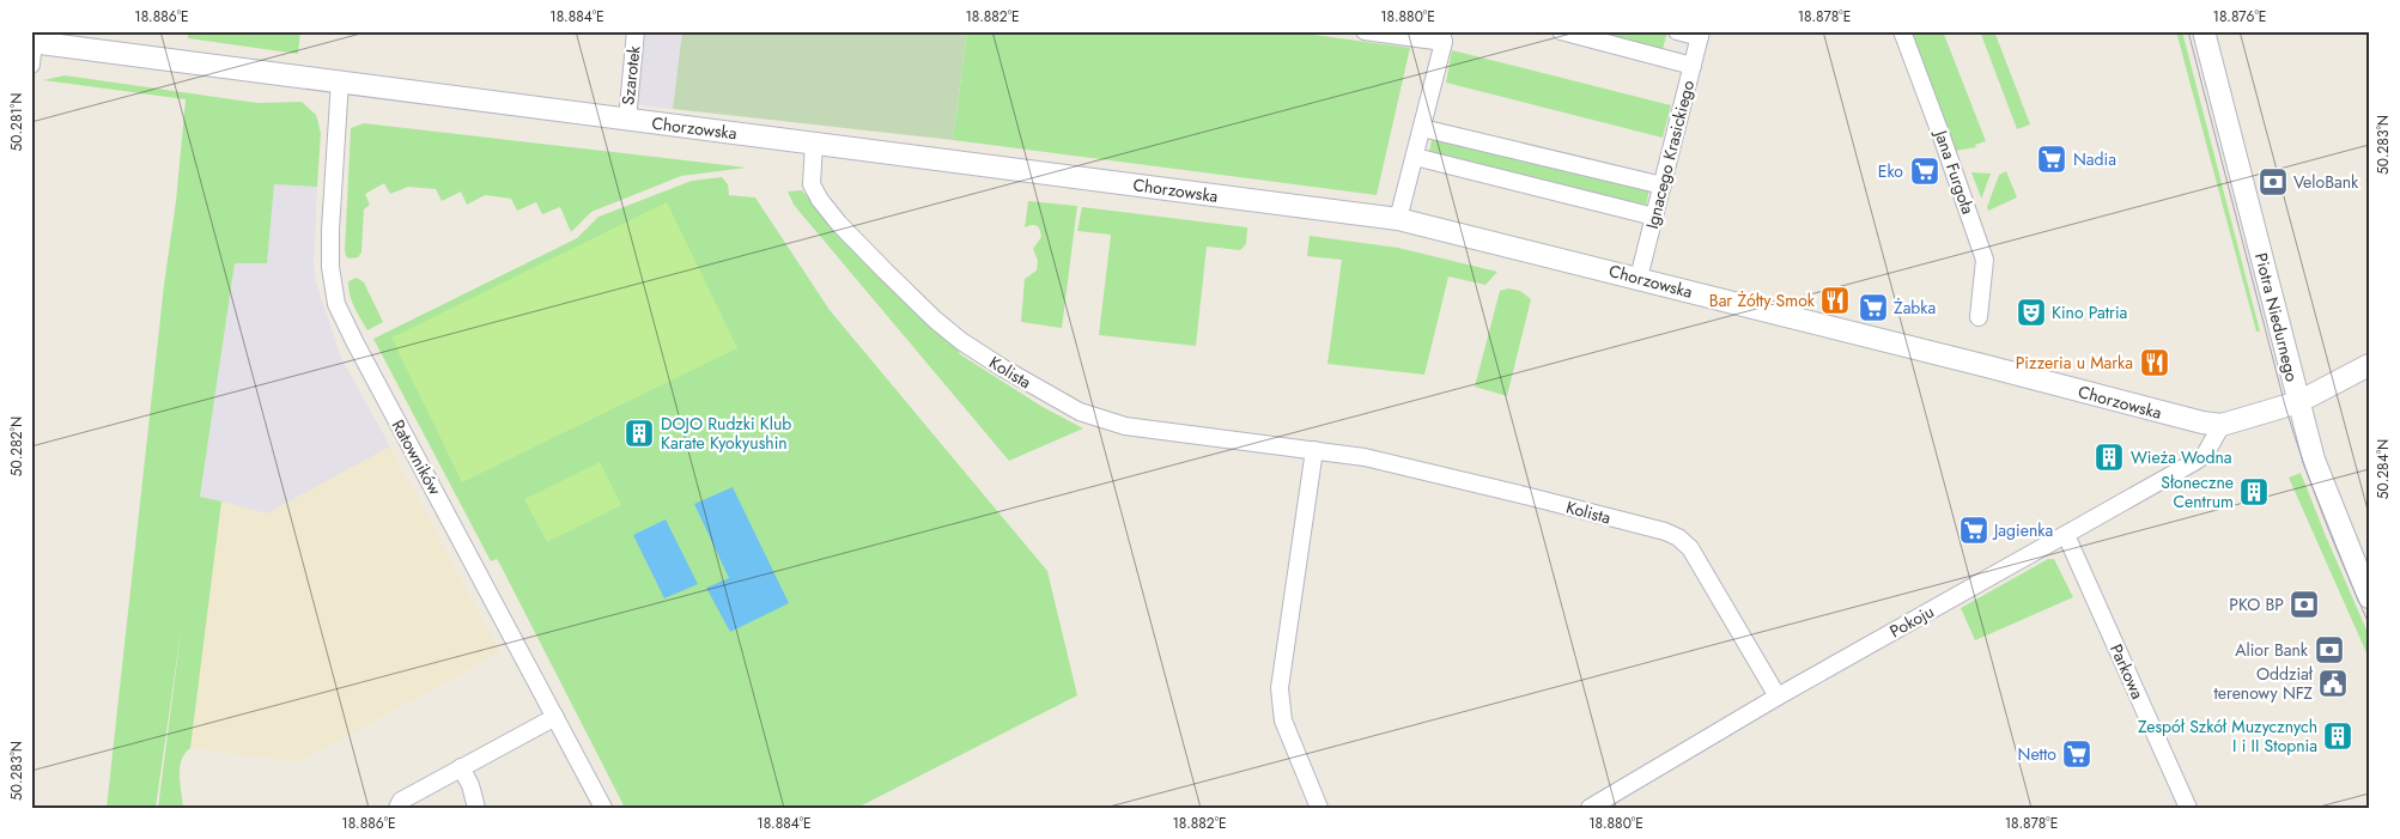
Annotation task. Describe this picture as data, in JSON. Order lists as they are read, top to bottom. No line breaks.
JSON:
{"streets":{"street":["Szarotek","Chorzowska","Ignacego Krasickiego","Jana Furgoła","Piotra Niedurnego","Kolista","Ratowników","Pokoju","Parkowa"]},"crossings":[["Szarotek","Chorzowska"],["Chorzowska","Ignacego Krasickiego"],["Chorzowska","Piotra Niedurnego"],["Chorzowska","Kolista"],["Chorzowska","Ratowników"],["Chorzowska","Pokoju"],["Kolista","Pokoju"],["Pokoju","Parkowa"]],"places":{"supermarket":["Nadia","Eko","Żabka","Jagienka","Netto"],"bank":["VeloBank","PKO BP","Alior Bank"],"restaurant":["Bar Żółty Smok","Pizzeria u Marka"],"theatre":["Kino Patria"],"building":["DOJO Rudzki Klub Karate Kyokyushin","Wieża Wodna","Słoneczne Centrum","Zespół Szkół Muzycznych I i II Stopnia"],"public building":["Oddział terenowy NFZ"]},"coordinates":["18.886°E","18.884°E","18.882°E","18.880°E","18.878°E","18.876°E","50.281°N","50.283°N","50.282°N","50.284°N"]}
